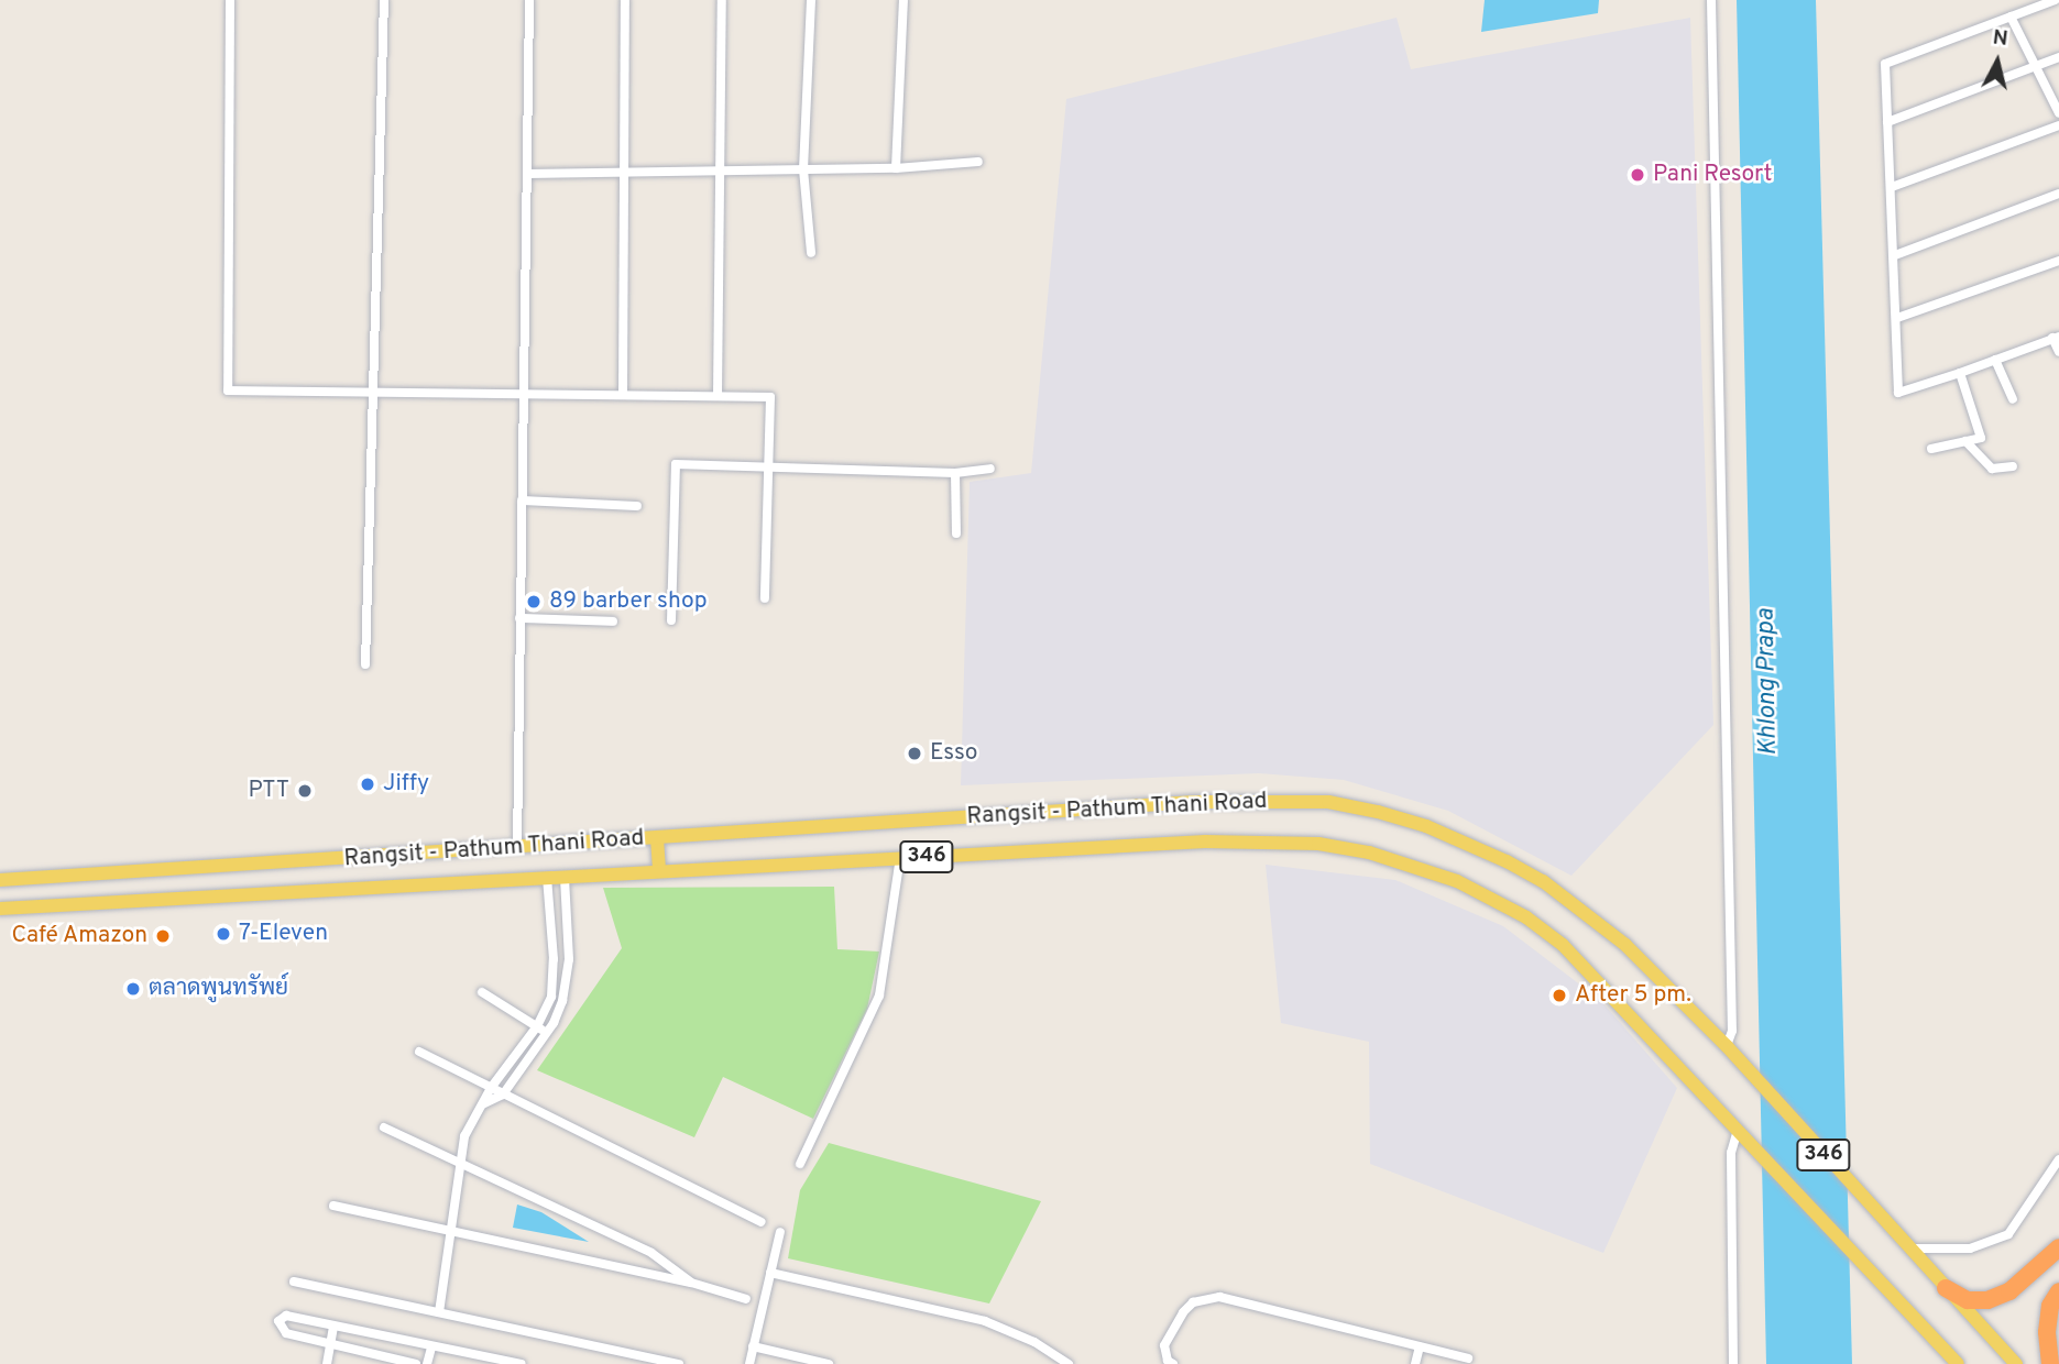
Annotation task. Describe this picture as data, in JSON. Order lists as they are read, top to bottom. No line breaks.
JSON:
{"streets":{"main road":["Rangsit - Pathum Thani Road","346"]},"water":["Khlong Prapa"],"places":["Pani Resort","89 barber shop","Esso","Jiffy","PTT","7-Eleven","Café Amazon","ตลาดพูนทรัพย์","After 5 pm."],"north":"top"}
